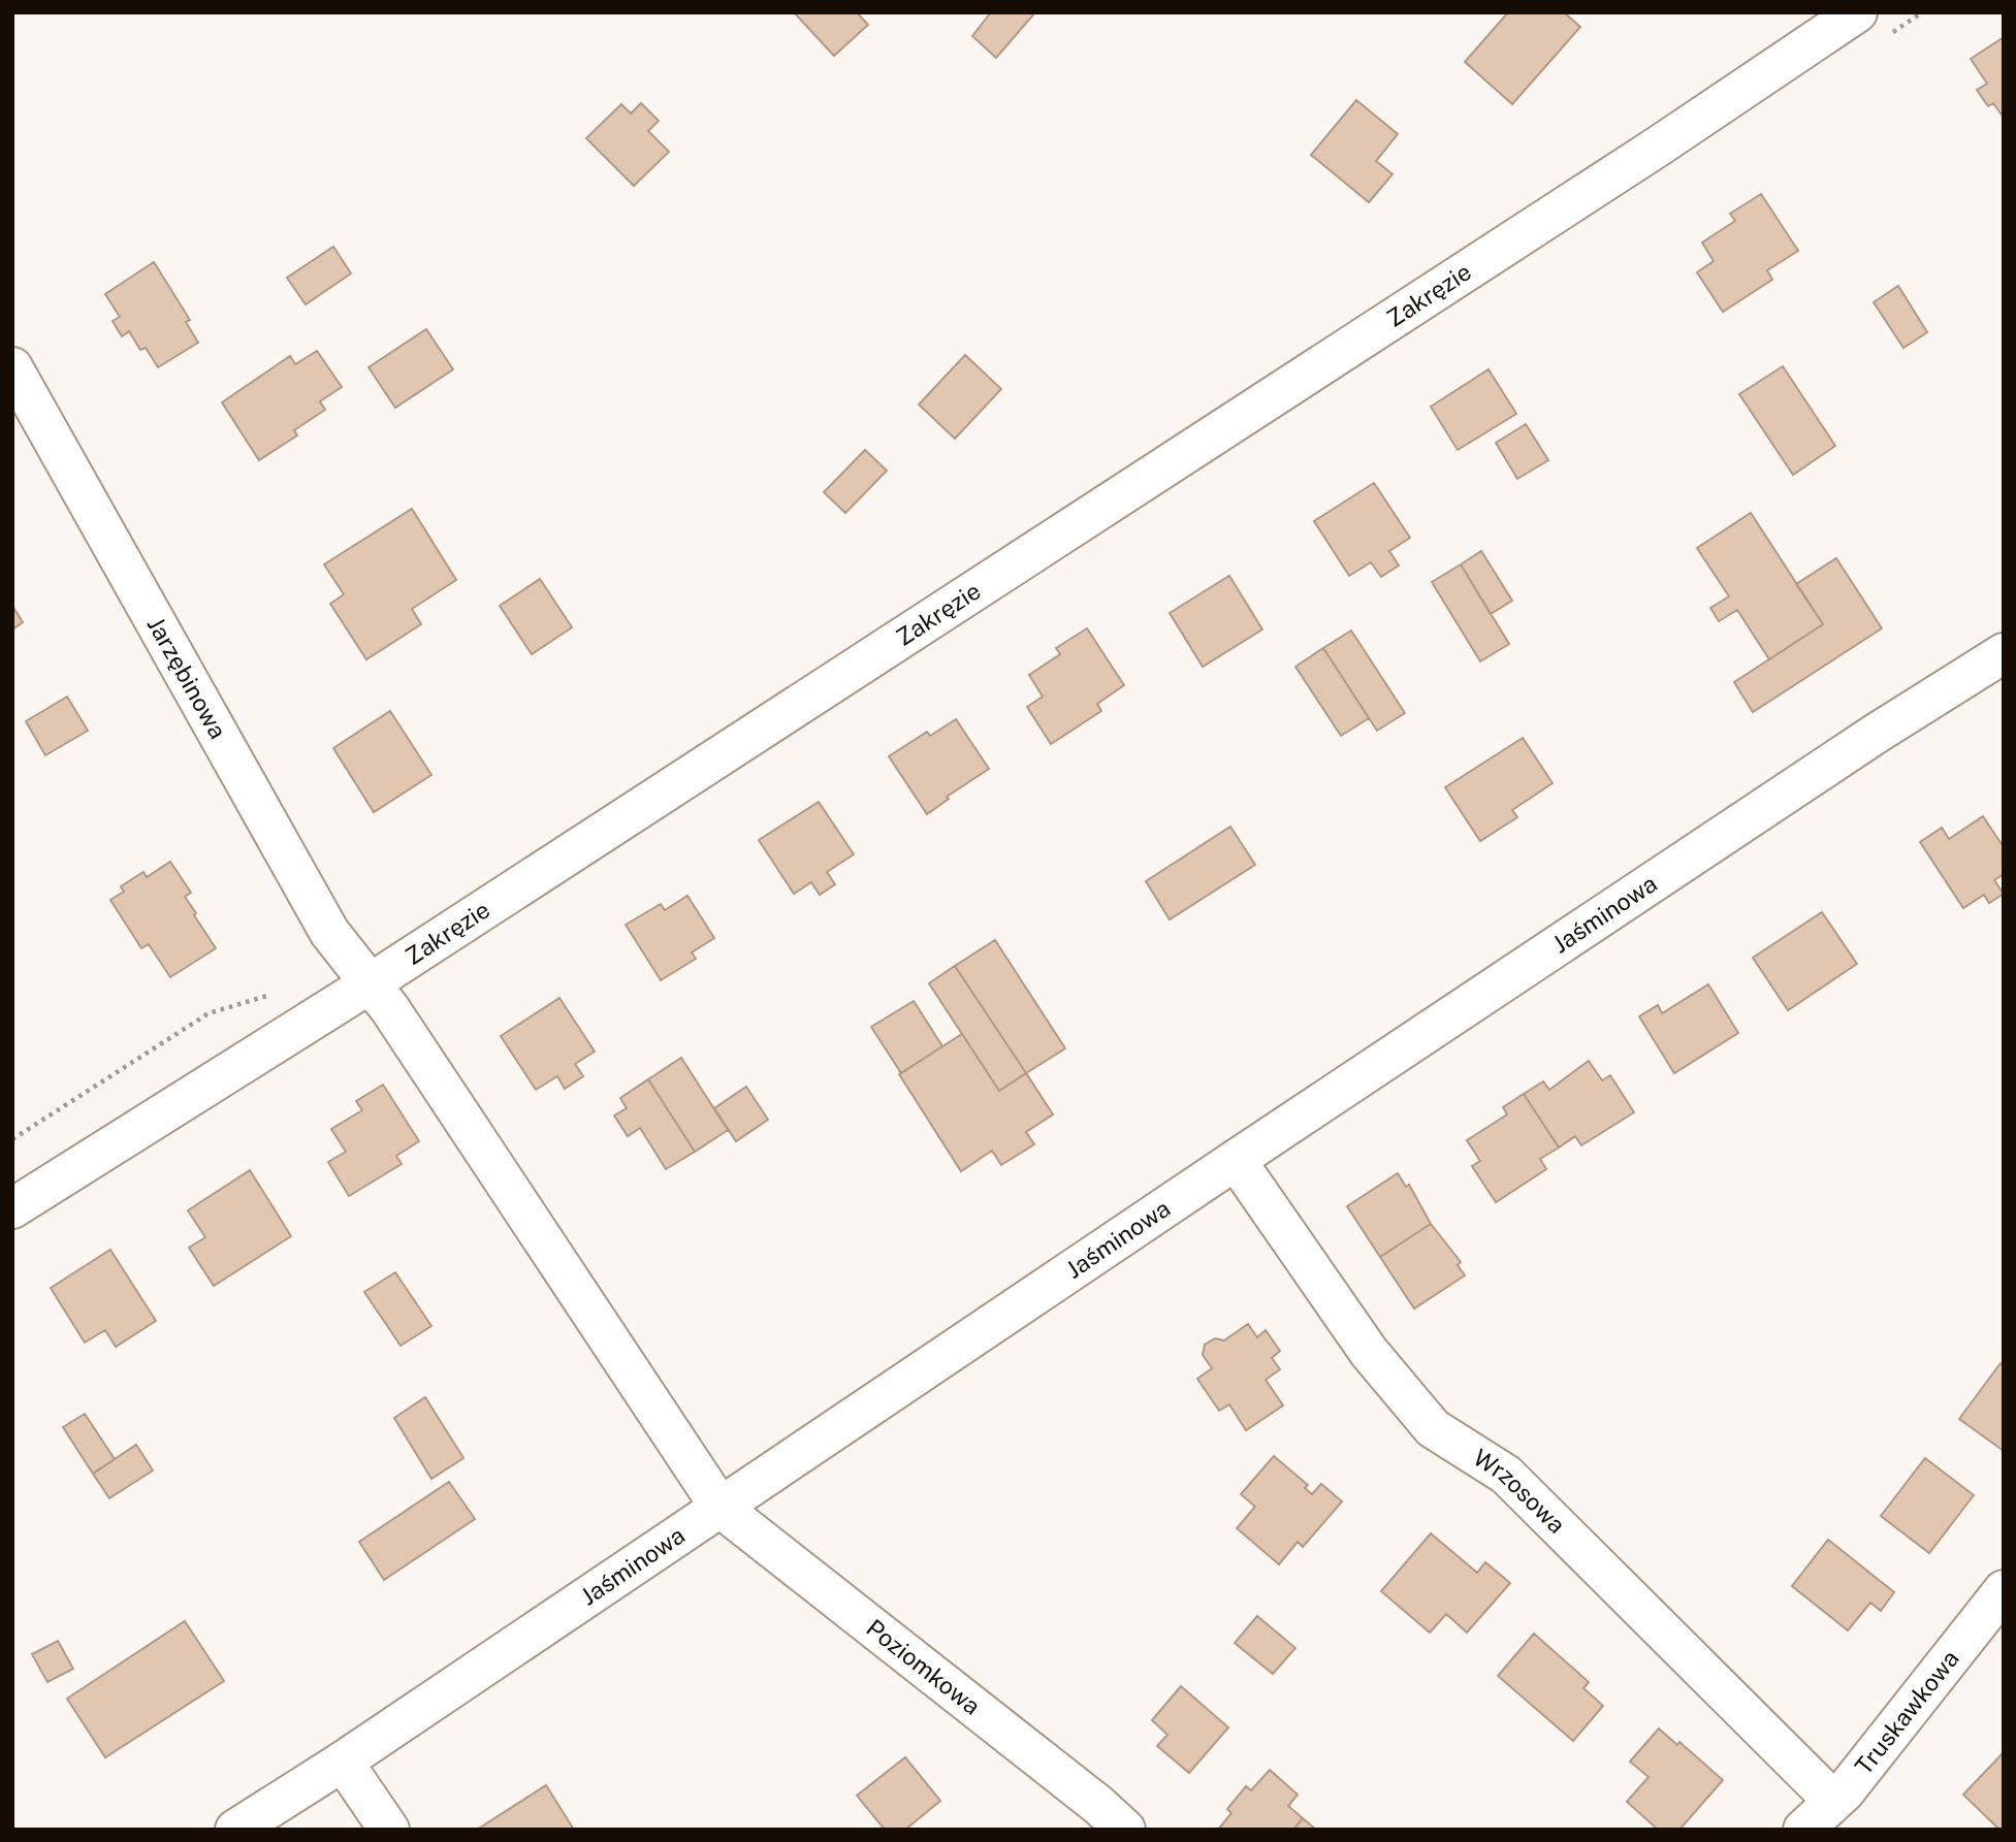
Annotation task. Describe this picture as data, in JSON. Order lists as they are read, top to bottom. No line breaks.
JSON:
{"streets":{"street":["Zakręzie","Jarzębinowa","Jaśminowa","Wrzosowa","Poziomkowa","Truskawkowa"]},"crossings":[["Zakręzie","Jarzębinowa"],["Jarzębinowa","Jaśminowa"],["Jarzębinowa","Poziomkowa"],["Jaśminowa","Wrzosowa"],["Jaśminowa","Poziomkowa"],["Wrzosowa","Truskawkowa"]]}
